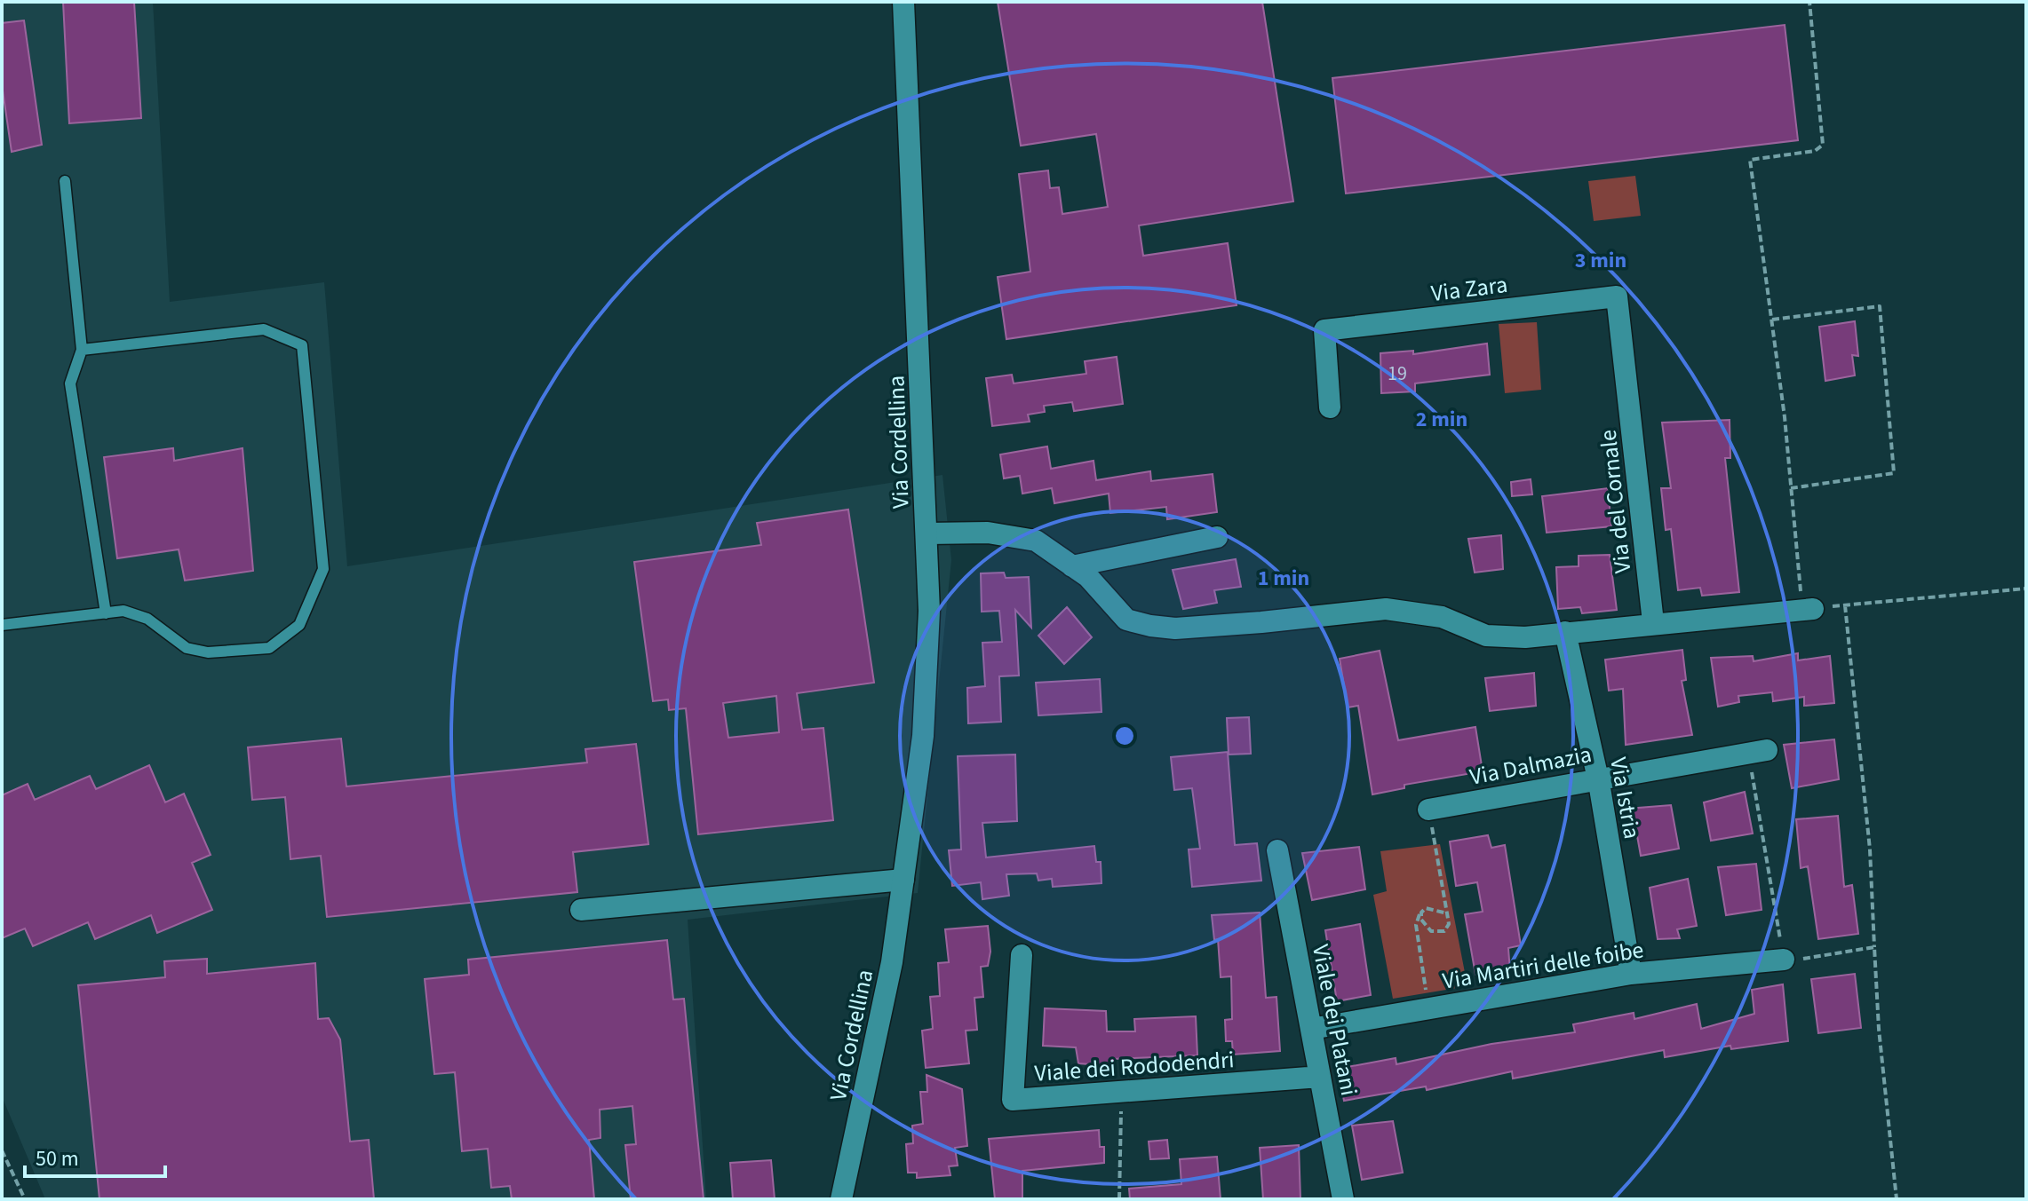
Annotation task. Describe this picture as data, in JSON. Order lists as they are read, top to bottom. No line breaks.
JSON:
{"streets":{"street":["Via Zara","Via Cordellina","Via del Cornale","Via Dalmazia","Via Istria","Via Martiri delle foibe","Viale dei Platani","Viale dei Rododendri"]},"crossings":[["Via Zara","Via del Cornale"],["Via Dalmazia","Via Istria"],["Via Istria","Via Martiri delle foibe"],["Via Martiri delle foibe","Viale dei Platani"],["Viale dei Platani","Viale dei Rododendri"]],"house_numbers":["19"],"scale_bar":"50 m","rings":["3 min","2 min","1 min"]}
